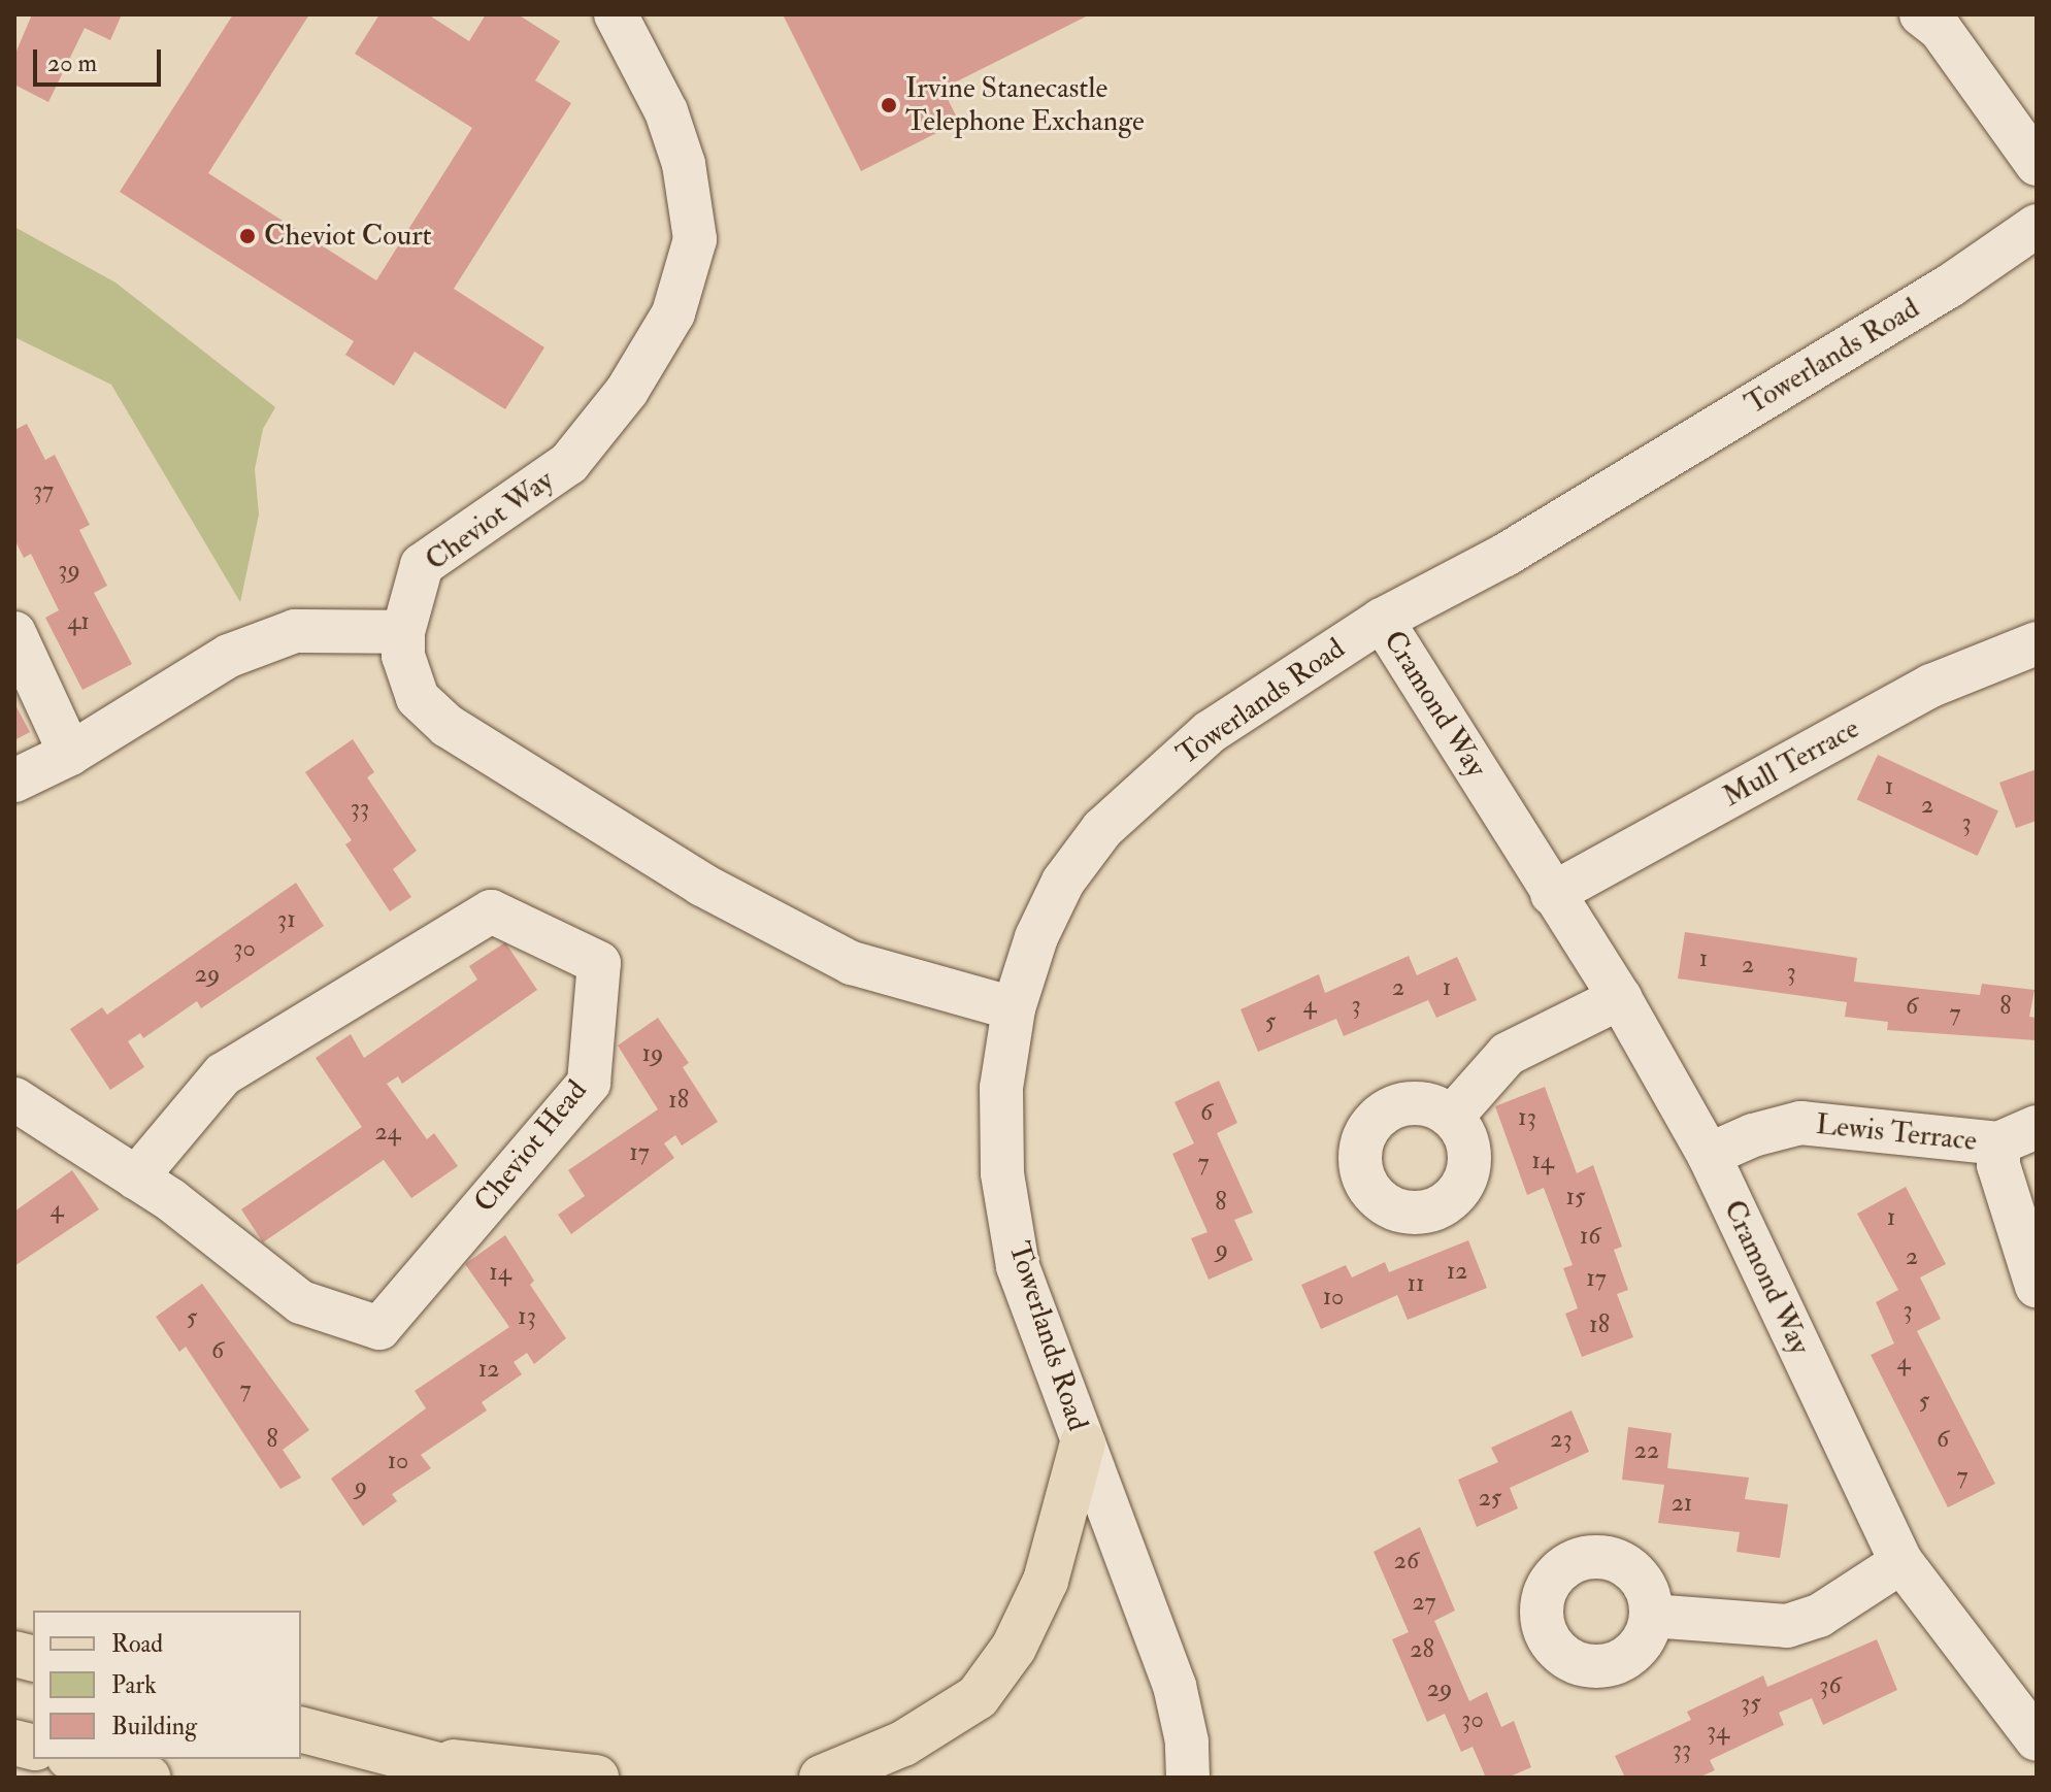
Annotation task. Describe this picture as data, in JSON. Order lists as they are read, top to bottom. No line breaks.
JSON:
{"streets":{"street":["Towerlands Road","Cheviot Way","Cramond Way","Mull Terrace","Lewis Terrace","Cheviot Head"]},"crossings":[["Towerlands Road","Cheviot Way"],["Towerlands Road","Cramond Way"],["Cramond Way","Mull Terrace"],["Cramond Way","Lewis Terrace"]],"places":["Irvine Stanecastle Telephone Exchange","Cheviot Court"],"house_numbers":["37","39","41","1","2","33","3","31","30","1","2","3","29","2","1","4","3","6","8","7","5","19","18","6","13","24","17","14","7","15","8","4","1","16","9","2","12","14","17","11","10","3","13","5","18","6","4","12","7","5","8","23","6","22","10","7","9","25","21","26","27","28","36","29","35","30","34","33"],"legend":["Road","Park","Building"],"scale_bar":"20 m"}
